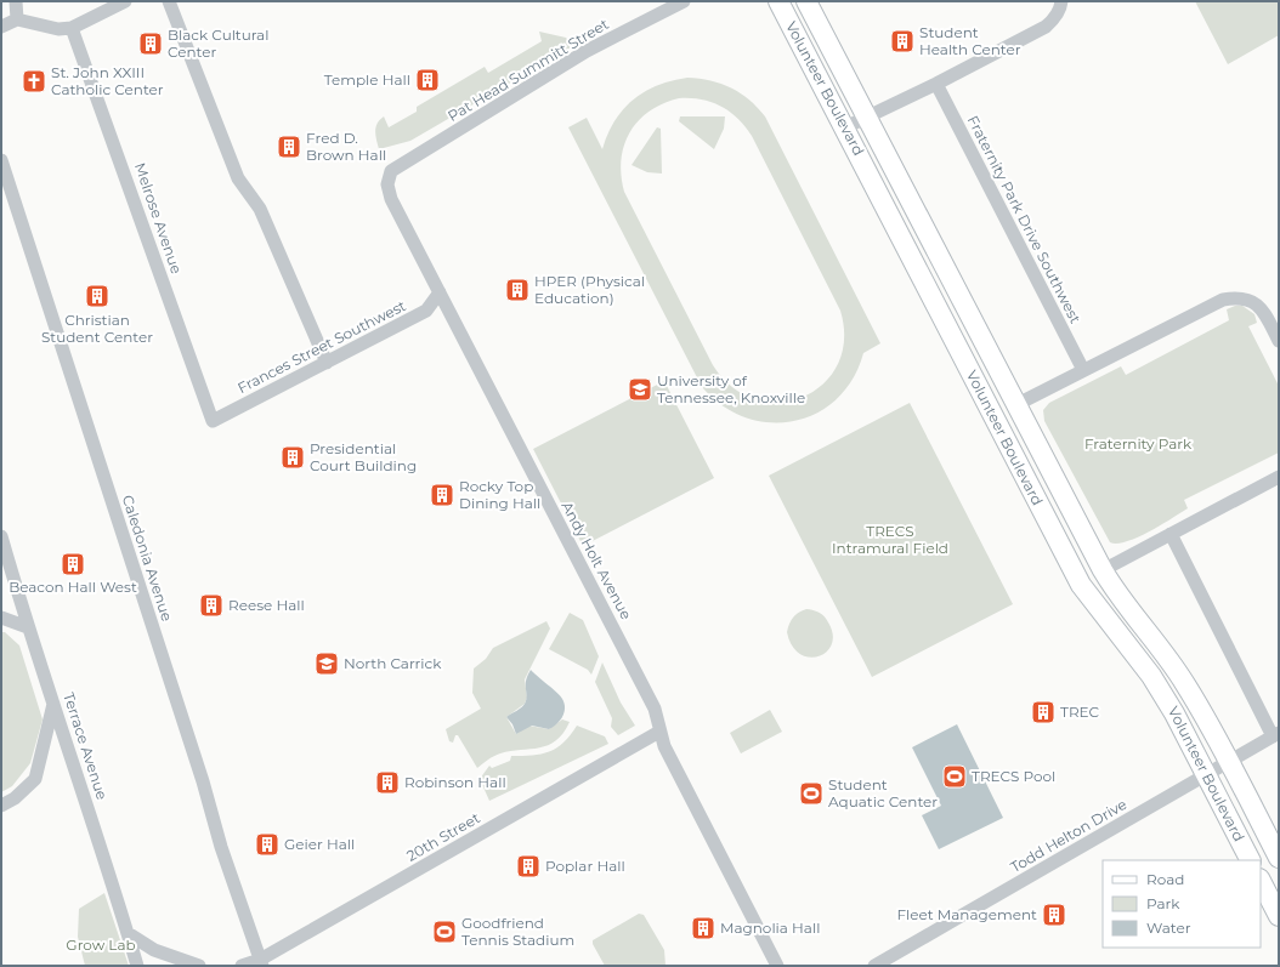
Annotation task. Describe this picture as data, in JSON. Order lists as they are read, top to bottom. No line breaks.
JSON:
{"streets":{"street":["Pat Head Summitt Street","Volunteer Boulevard","Melrose Avenue","Fraternity Park Drive Southwest","Frances Street Southwest","Caledonia Avenue","Andy Holt Avenue","Terrace Avenue","Todd Helton Drive","20th Street"]},"crossings":[["Pat Head Summitt Street","Andy Holt Avenue"],["Volunteer Boulevard","Todd Helton Drive"],["Melrose Avenue","Frances Street Southwest"],["Frances Street Southwest","Andy Holt Avenue"],["Caledonia Avenue","20th Street"],["Andy Holt Avenue","20th Street"]],"parks":["Fraternity Park","TRECS Intramural Field","Grow Lab"],"places":{"building":["Student Health Center","Black Cultural Center","Temple Hall","Fred D. Brown Hall","HPER (Physical Education)","Christian Student Center","Presidential Court Building","Rocky Top Dining Hall","Beacon Hall West","Reese Hall","TREC","Robinson Hall","Geier Hall","Poplar Hall","Fleet Management","Magnolia Hall"],"church":["St. John XXIII Catholic Center"],"school or university":["University of Tennessee, Knoxville","North Carrick"],"sports":["TRECS Pool","Student Aquatic Center","Goodfriend Tennis Stadium"]},"legend":["Road","Park","Water"]}
